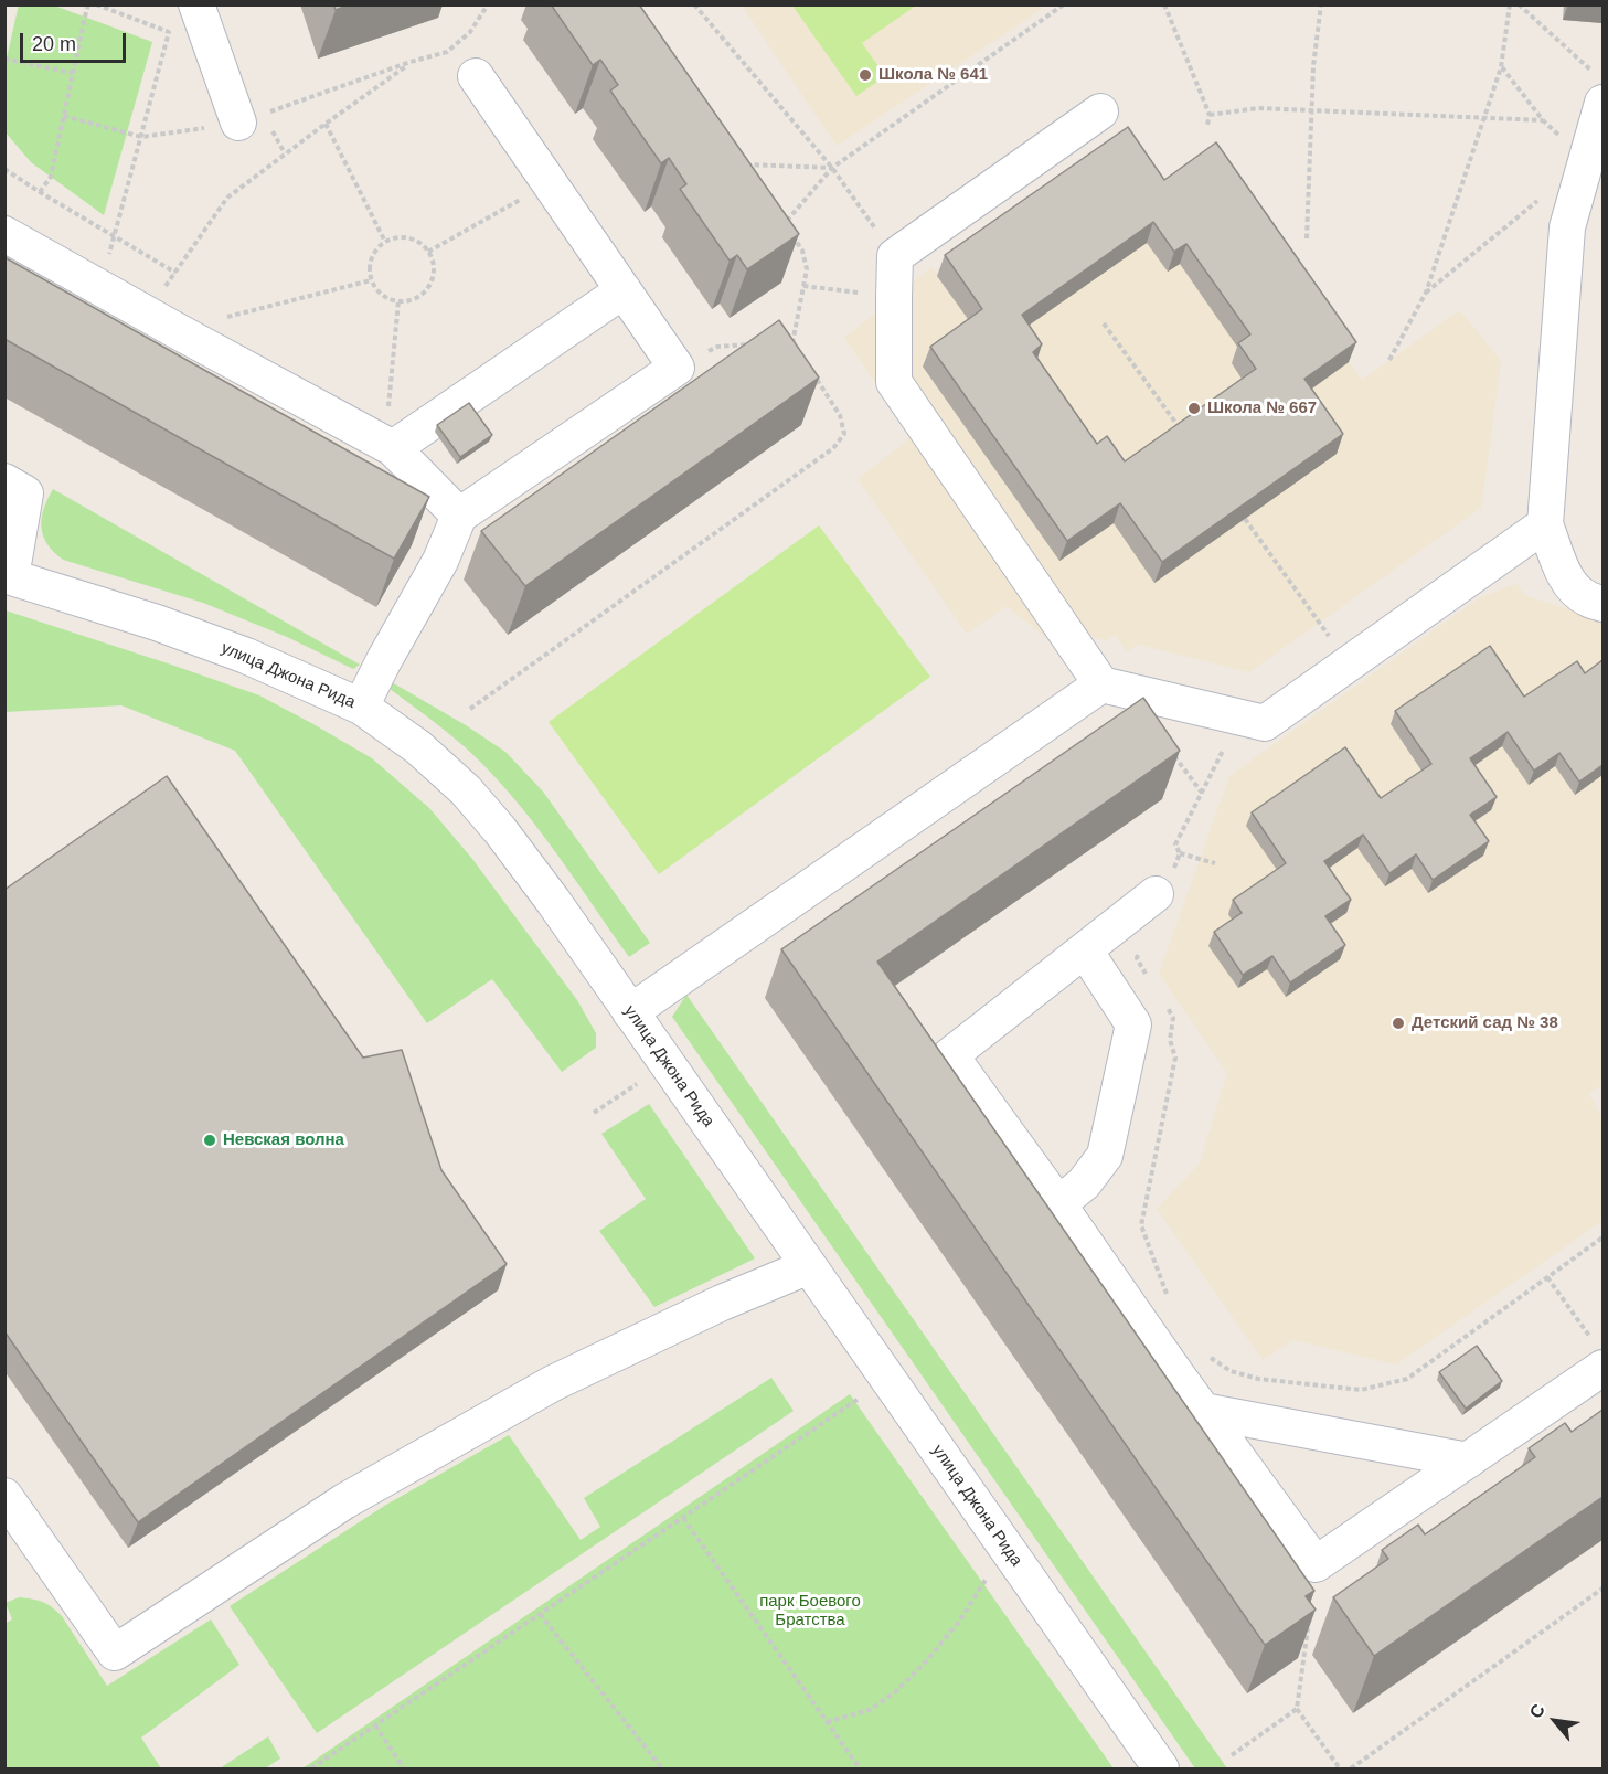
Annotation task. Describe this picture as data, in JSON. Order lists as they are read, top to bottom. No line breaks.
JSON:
{"streets":{"street":["улица Джона Рида"]},"parks":["парк Боевого Братства"],"places":["Школа № 641","Школа № 667","Детский сад № 38","Невская волна"],"scale_bar":"20 m","north":"top left"}
